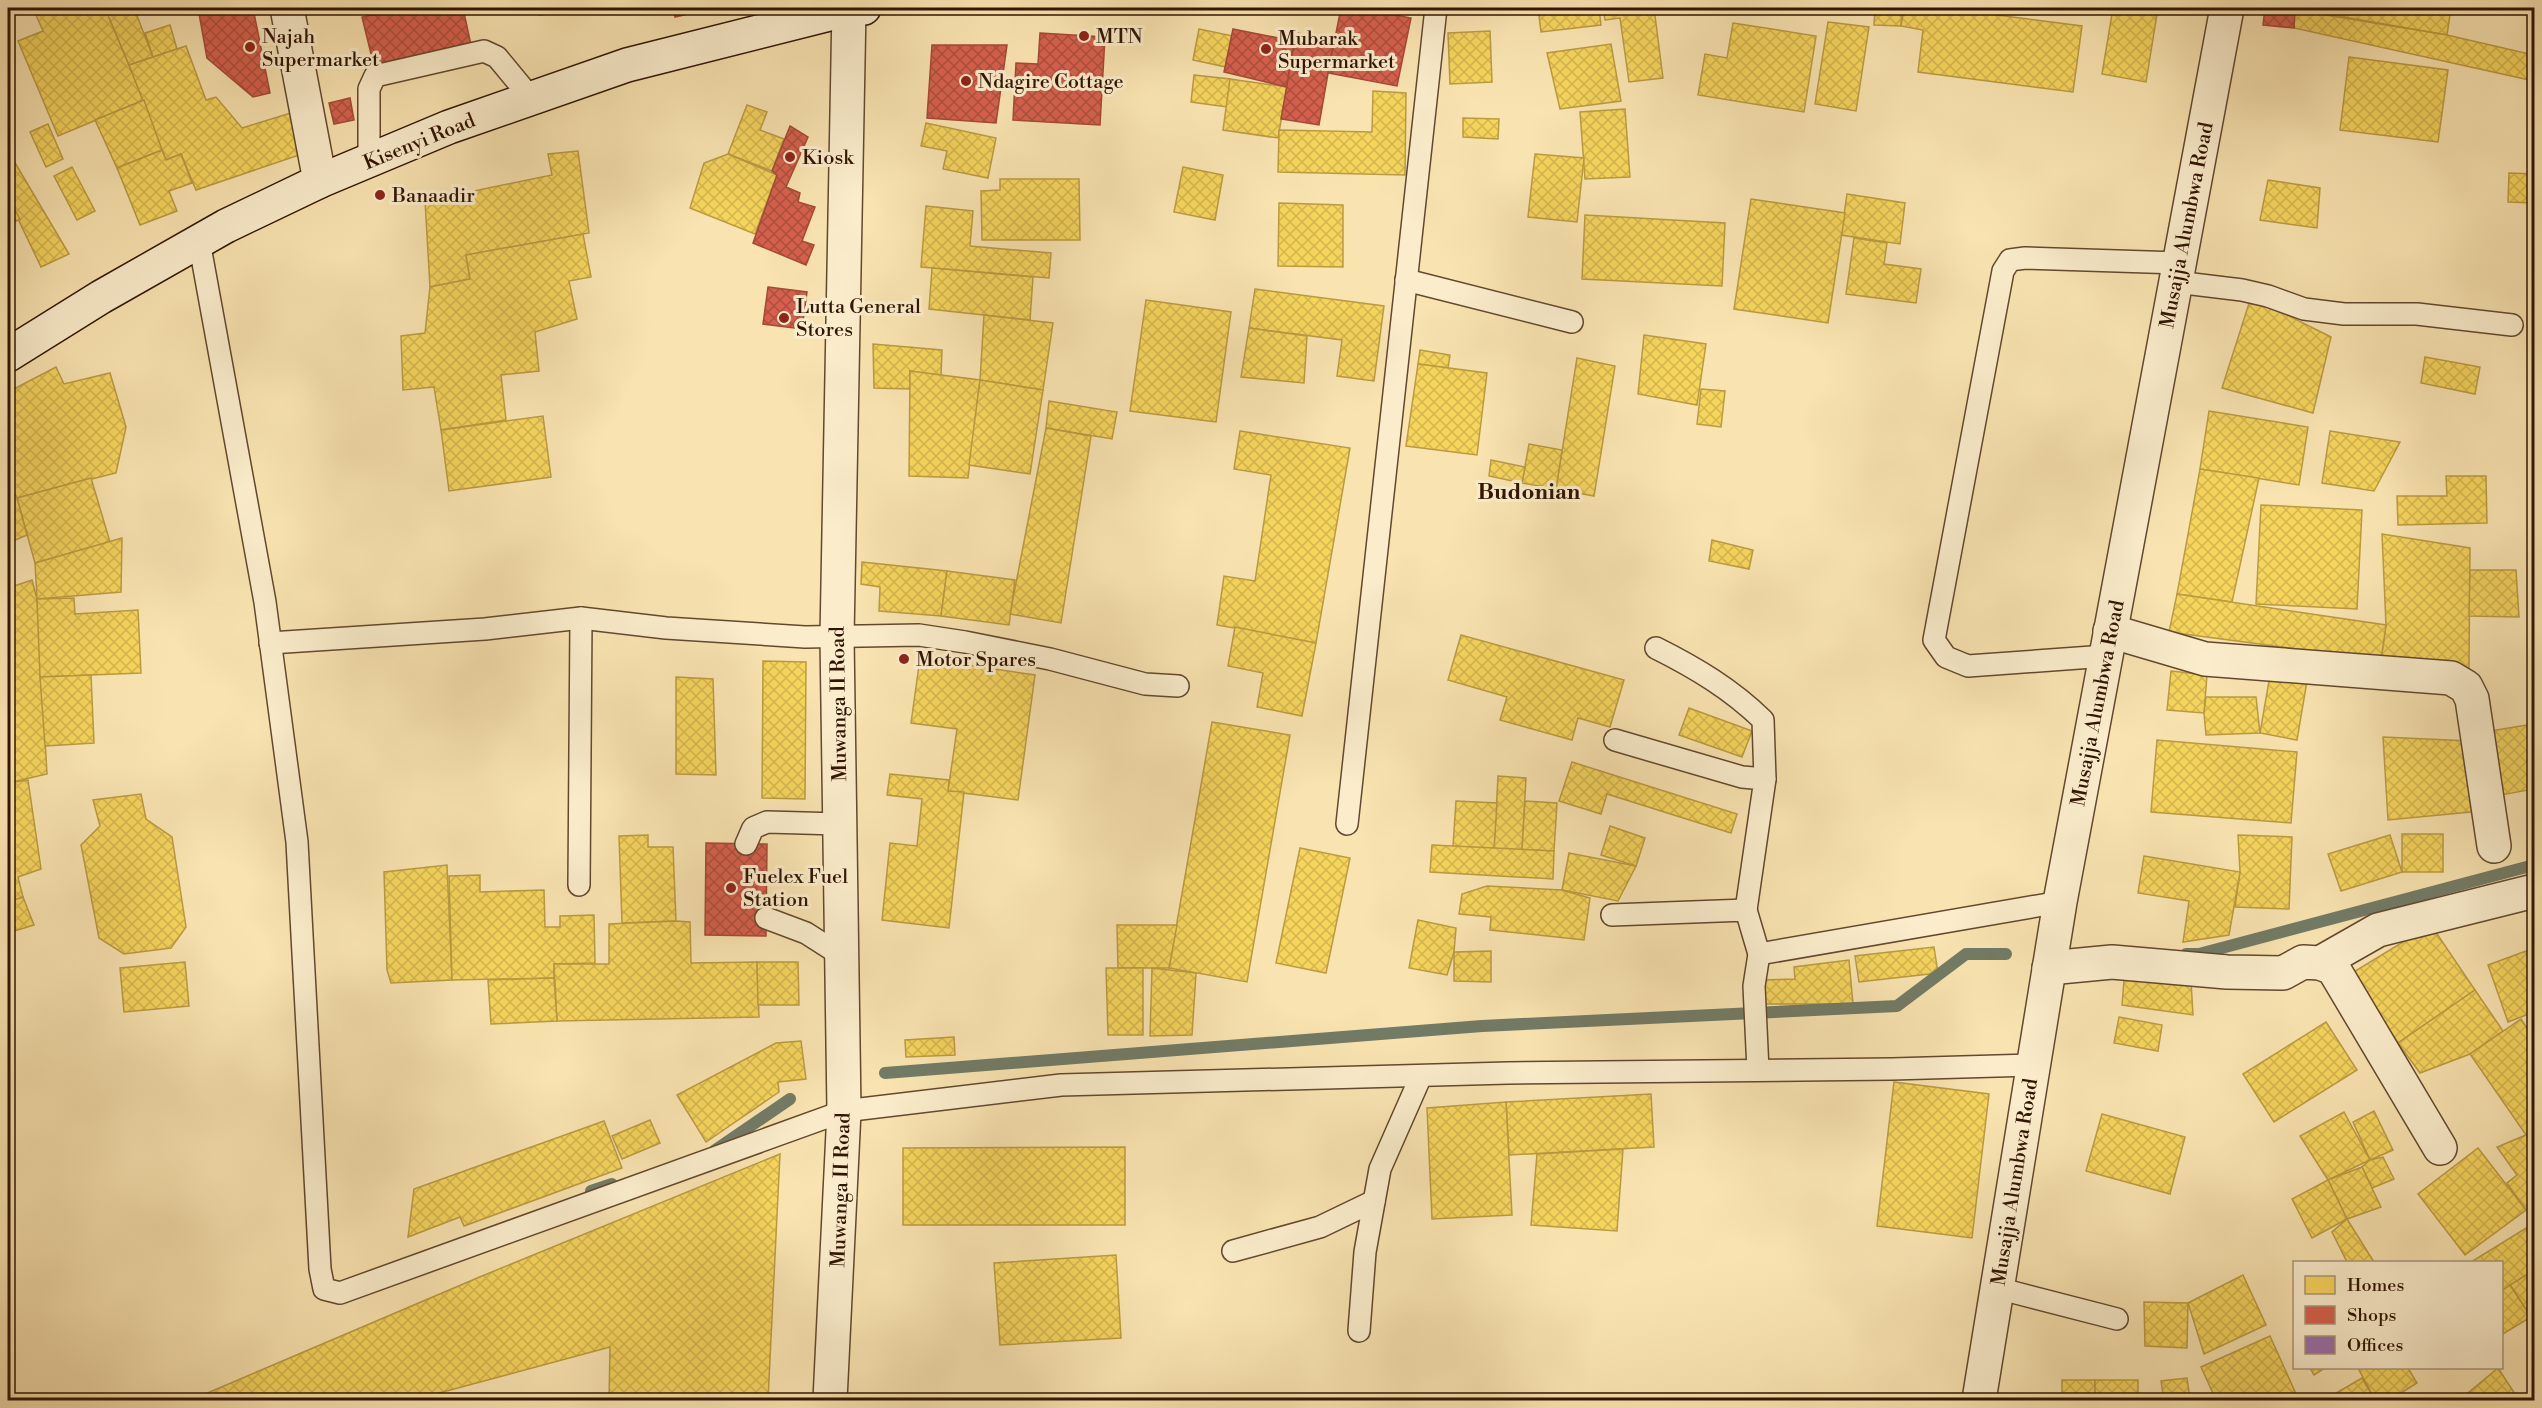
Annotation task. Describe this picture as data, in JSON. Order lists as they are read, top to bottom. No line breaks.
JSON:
{"streets":{"street":["Kisenyi Road","Musajja Alumbwa Road","Muwanga II Road"]},"crossings":[["Kisenyi Road","Muwanga II Road"]],"districts":["Budonian"],"places":["MTN","Najah Supermarket","Mubarak Supermarket","Ndagire Cottage","Kiosk","Banaadir","Lutta General Stores","Motor Spares","Fuelex Fuel Station"],"legend":["Homes","Shops","Offices"]}
